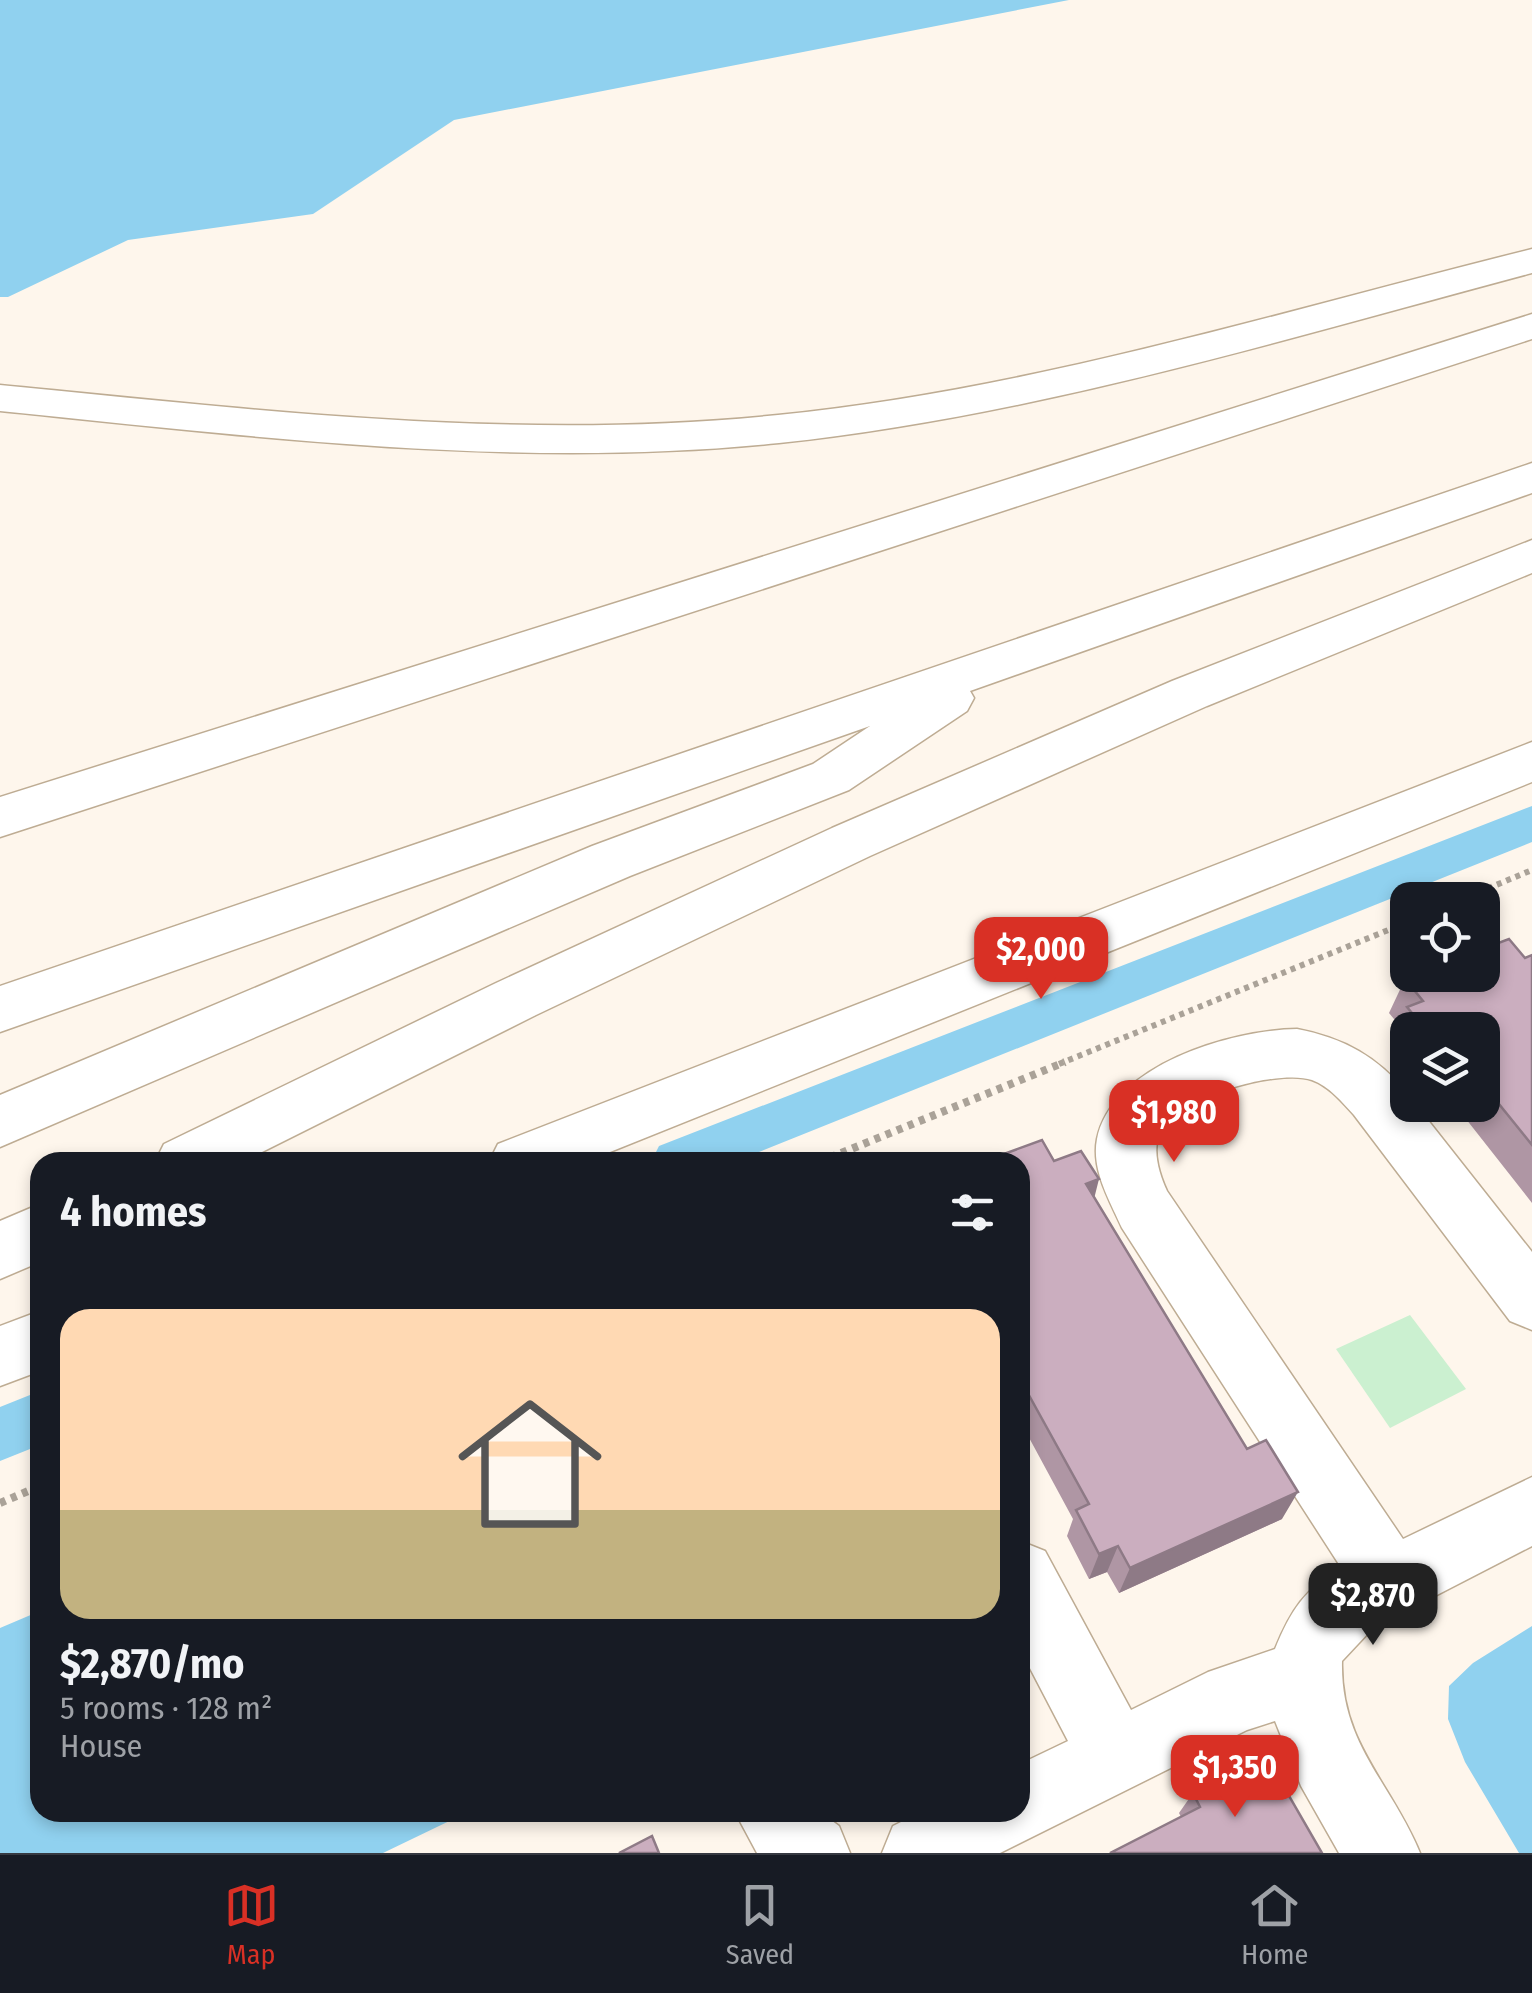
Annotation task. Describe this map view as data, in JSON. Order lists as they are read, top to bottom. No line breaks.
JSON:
{"page":{"price":["$2,000","$1,980","$2,870","$1,350"],"heading":"4 homes","list":[{"name":"$2,870/mo","note":"5 rooms · 128 m² · House"}],"tabs":["Map","Saved","Home"]}}
